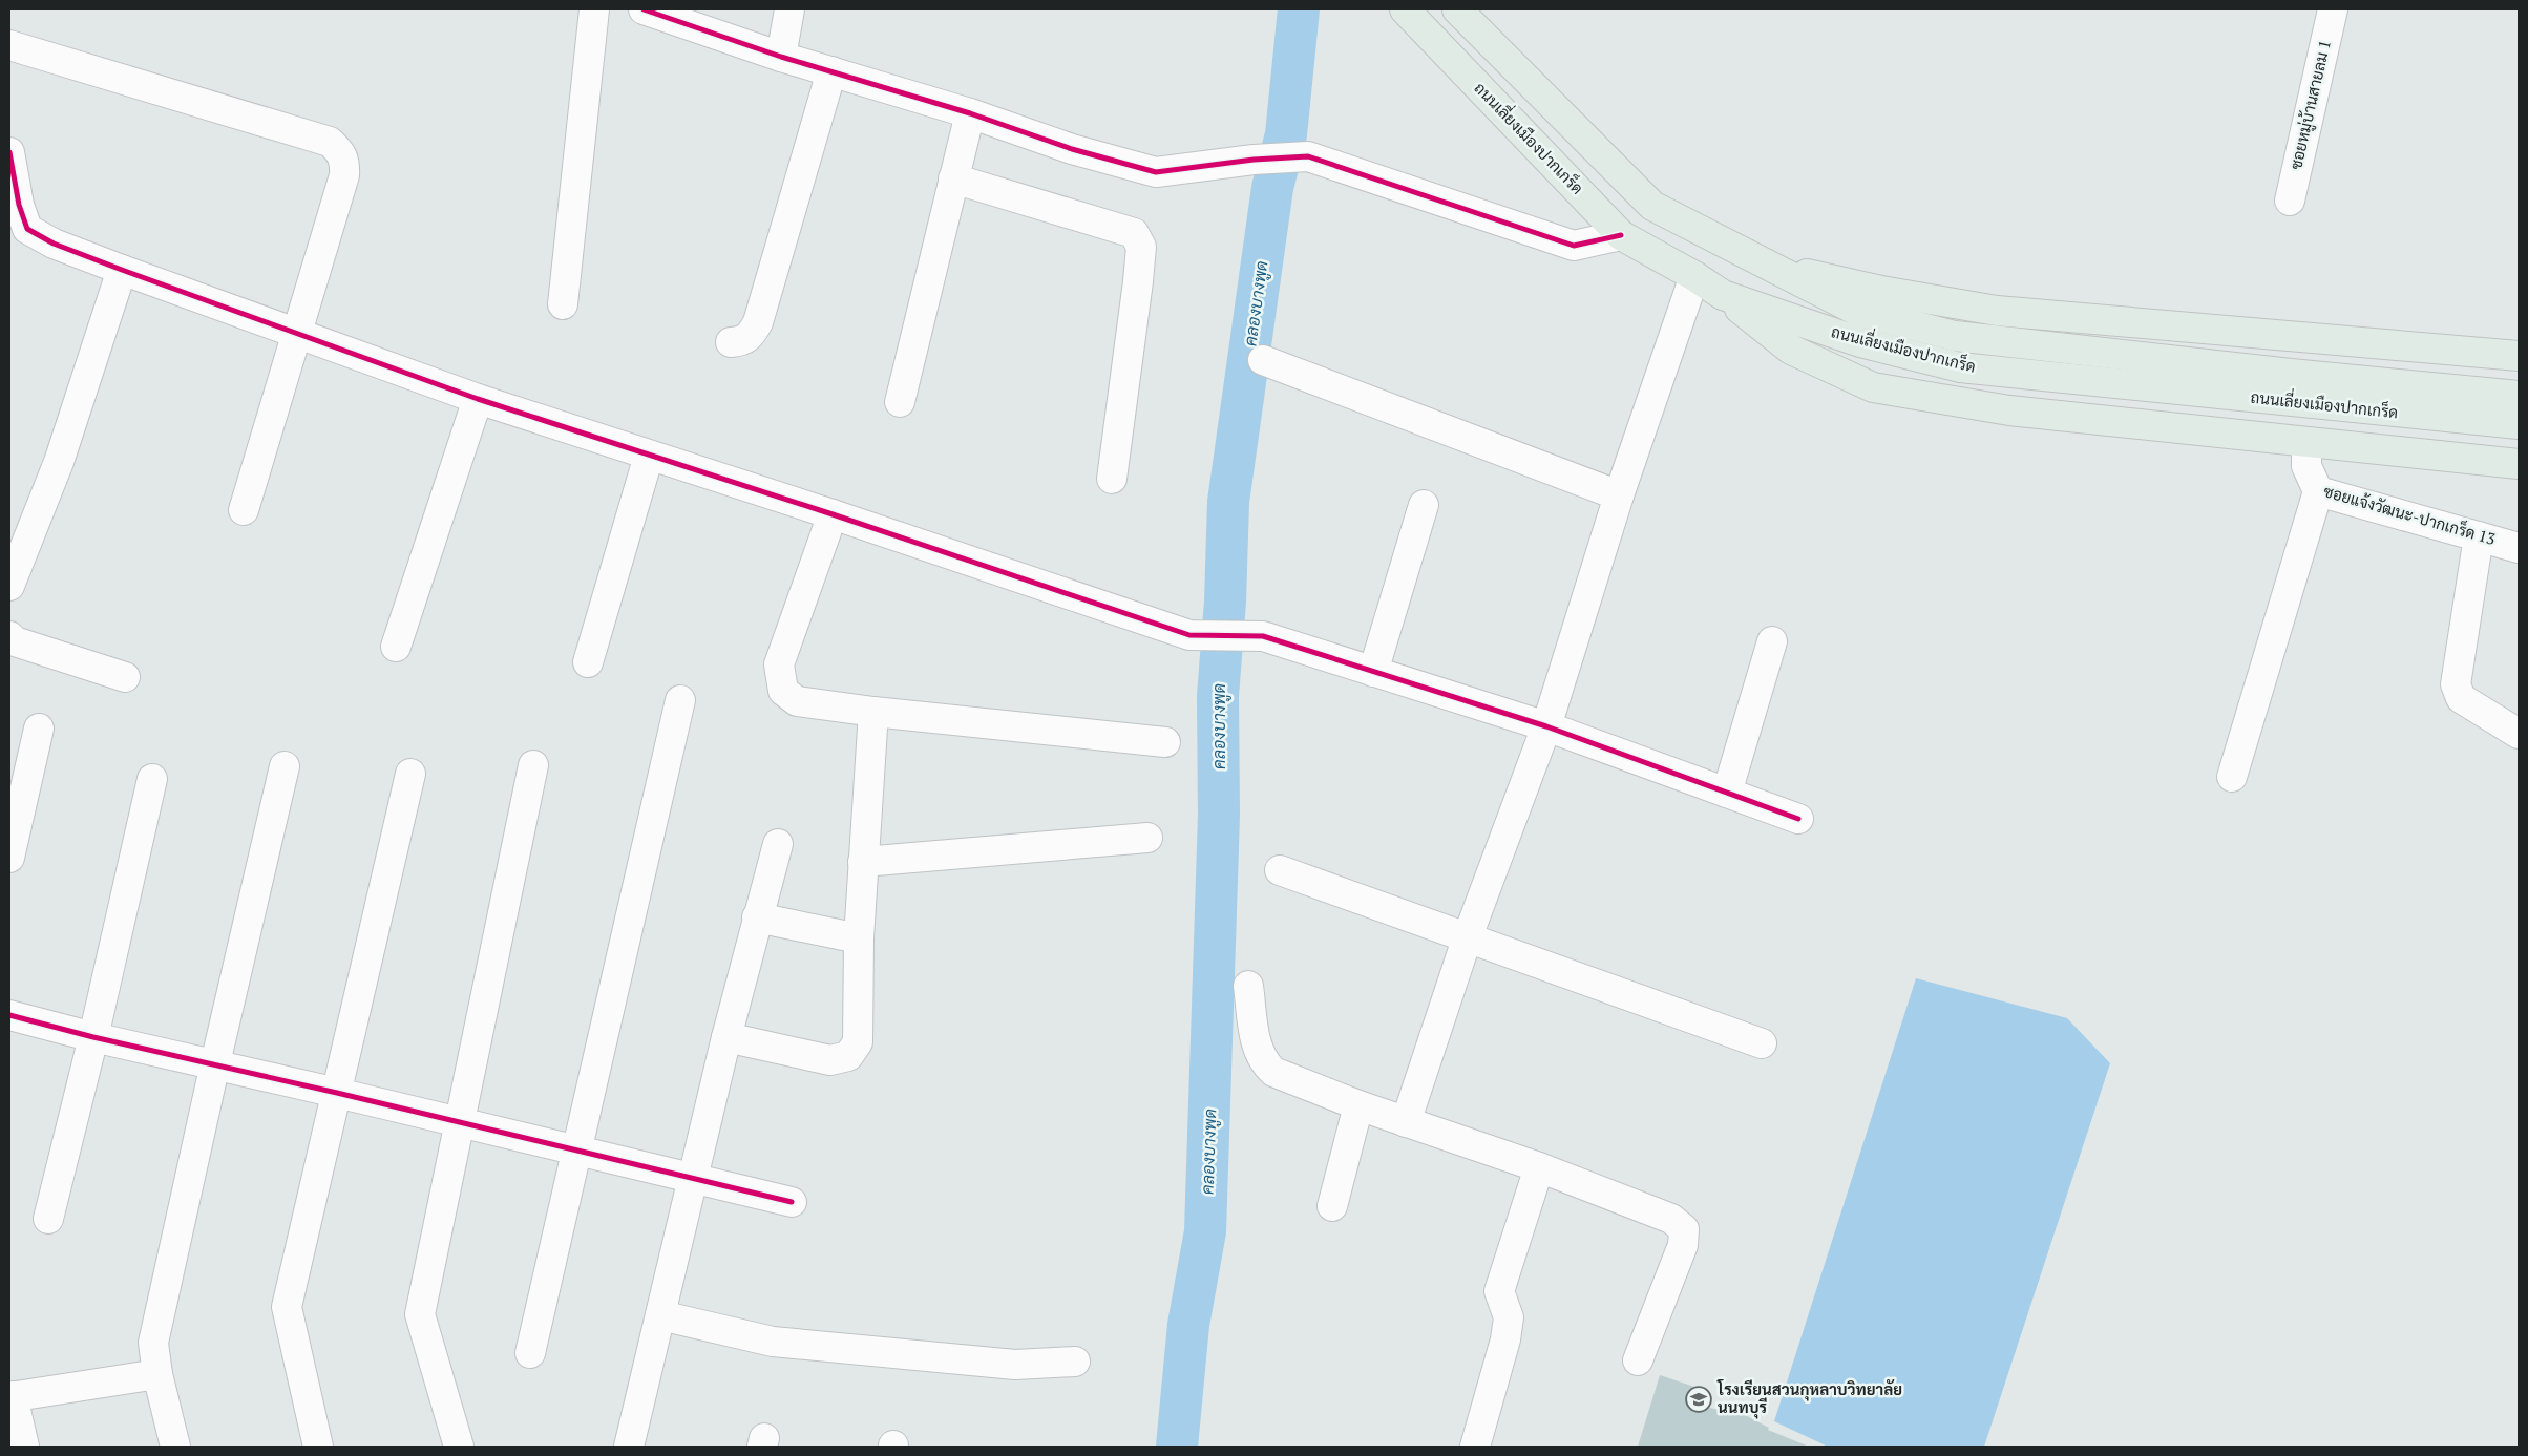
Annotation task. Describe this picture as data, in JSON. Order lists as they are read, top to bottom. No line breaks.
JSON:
{"streets":{"main road":["ถนนเลี่ยงเมืองปากเกร็ด"],"street":["ซอยหมู่บ้านสายลม 1","ซอยแจ้งวัฒนะ-ปากเกร็ด 13"]},"water":["คลองบางพูด"],"places":{"school or university":["โรงเรียนสวนกุหลาบวิทยาลัย นนทบุรี"]}}
